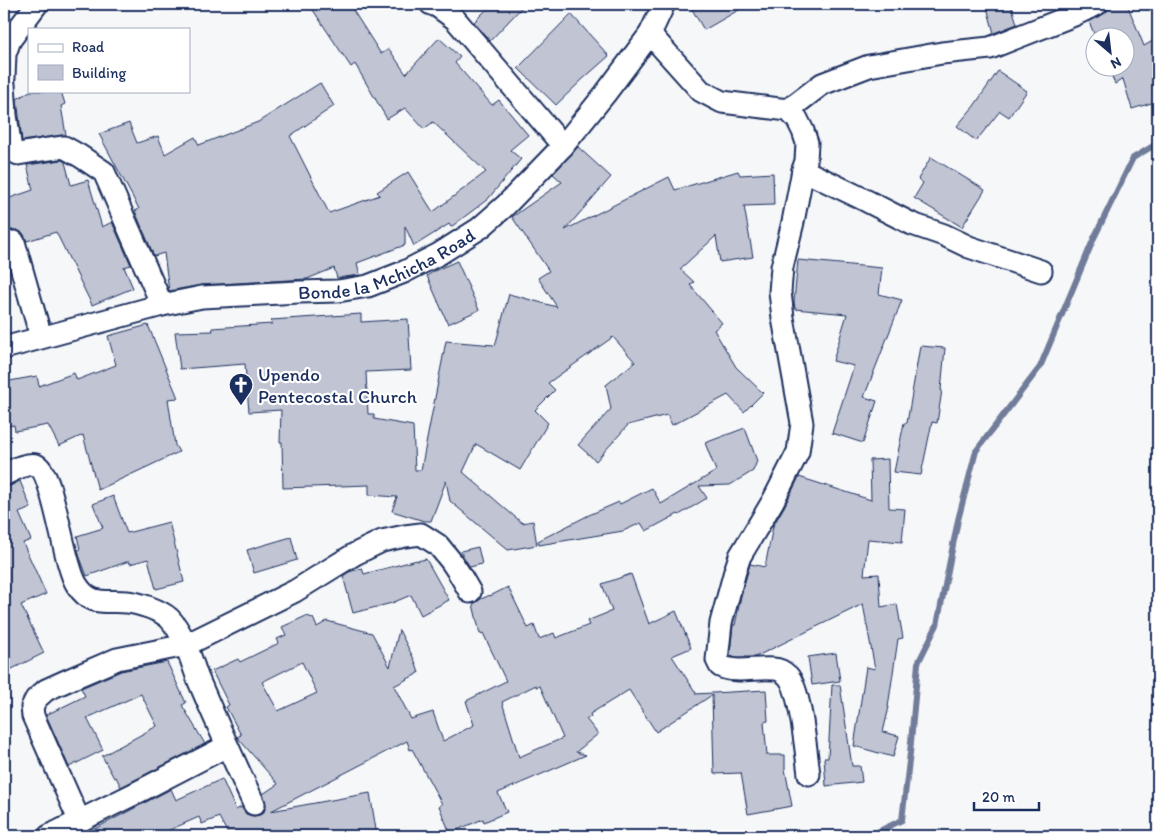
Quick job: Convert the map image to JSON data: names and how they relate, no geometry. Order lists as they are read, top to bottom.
{
  "streets": {
    "street": ["Bonde la Mchicha Road"]
  },
  "places": {
    "church": ["Upendo Pentecostal Church"]
  },
  "legend": ["Road", "Building"],
  "scale_bar": "20 m",
  "north": "bottom right"
}
